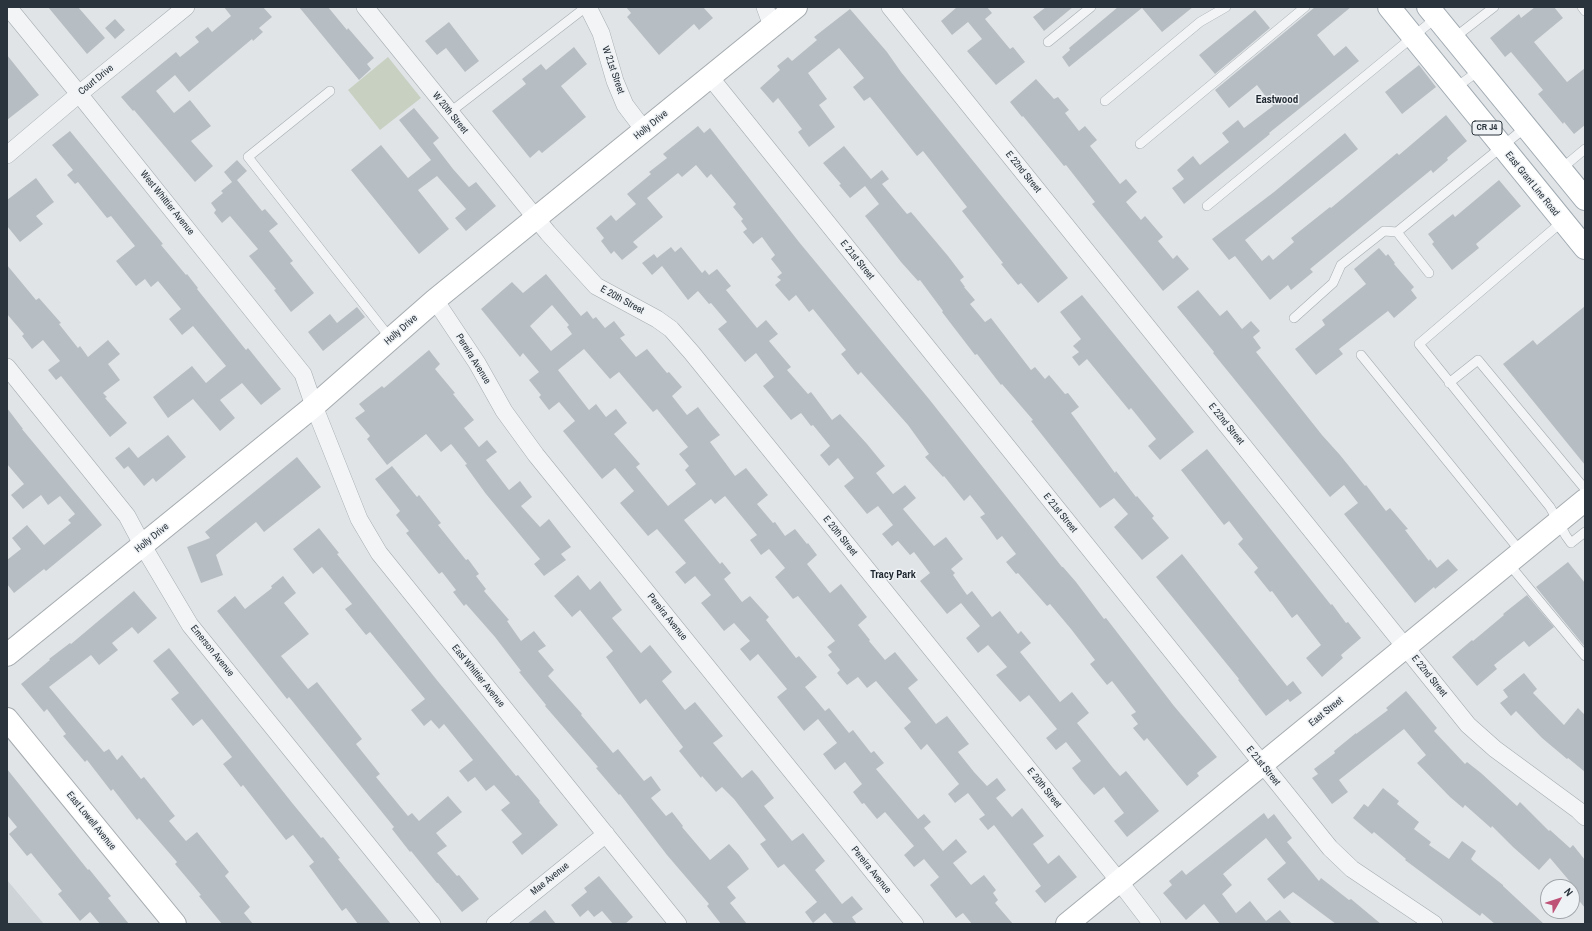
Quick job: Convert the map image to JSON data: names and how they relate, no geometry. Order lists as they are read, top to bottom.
{
  "streets": {
    "street": [
      "W 21st Street",
      "Court Drive",
      "W 20th Street",
      "Holly Drive",
      "CR J4",
      "E 22nd Street",
      "East Grant Line Road",
      "West Whittier Avenue",
      "E 21st Street",
      "E 20th Street",
      "Pereira Avenue",
      "Emerson Avenue",
      "East Whittier Avenue",
      "East Street",
      "East Lowell Avenue",
      "Mae Avenue"
    ]
  },
  "crossings": [
    ["W 21st Street", "Holly Drive"],
    ["Court Drive", "West Whittier Avenue"],
    ["W 20th Street", "Holly Drive"],
    ["W 20th Street", "E 20th Street"],
    ["Holly Drive", "West Whittier Avenue"],
    ["Holly Drive", "E 21st Street"],
    ["Holly Drive", "E 20th Street"],
    ["Holly Drive", "Pereira Avenue"],
    ["Holly Drive", "Emerson Avenue"],
    ["Holly Drive", "East Whittier Avenue"],
    ["E 22nd Street", "East Street"],
    ["West Whittier Avenue", "East Whittier Avenue"],
    ["E 21st Street", "East Street"],
    ["E 20th Street", "East Street"],
    ["East Whittier Avenue", "Mae Avenue"]
  ],
  "districts": ["Eastwood", "Tracy Park"],
  "north": "top right"
}
